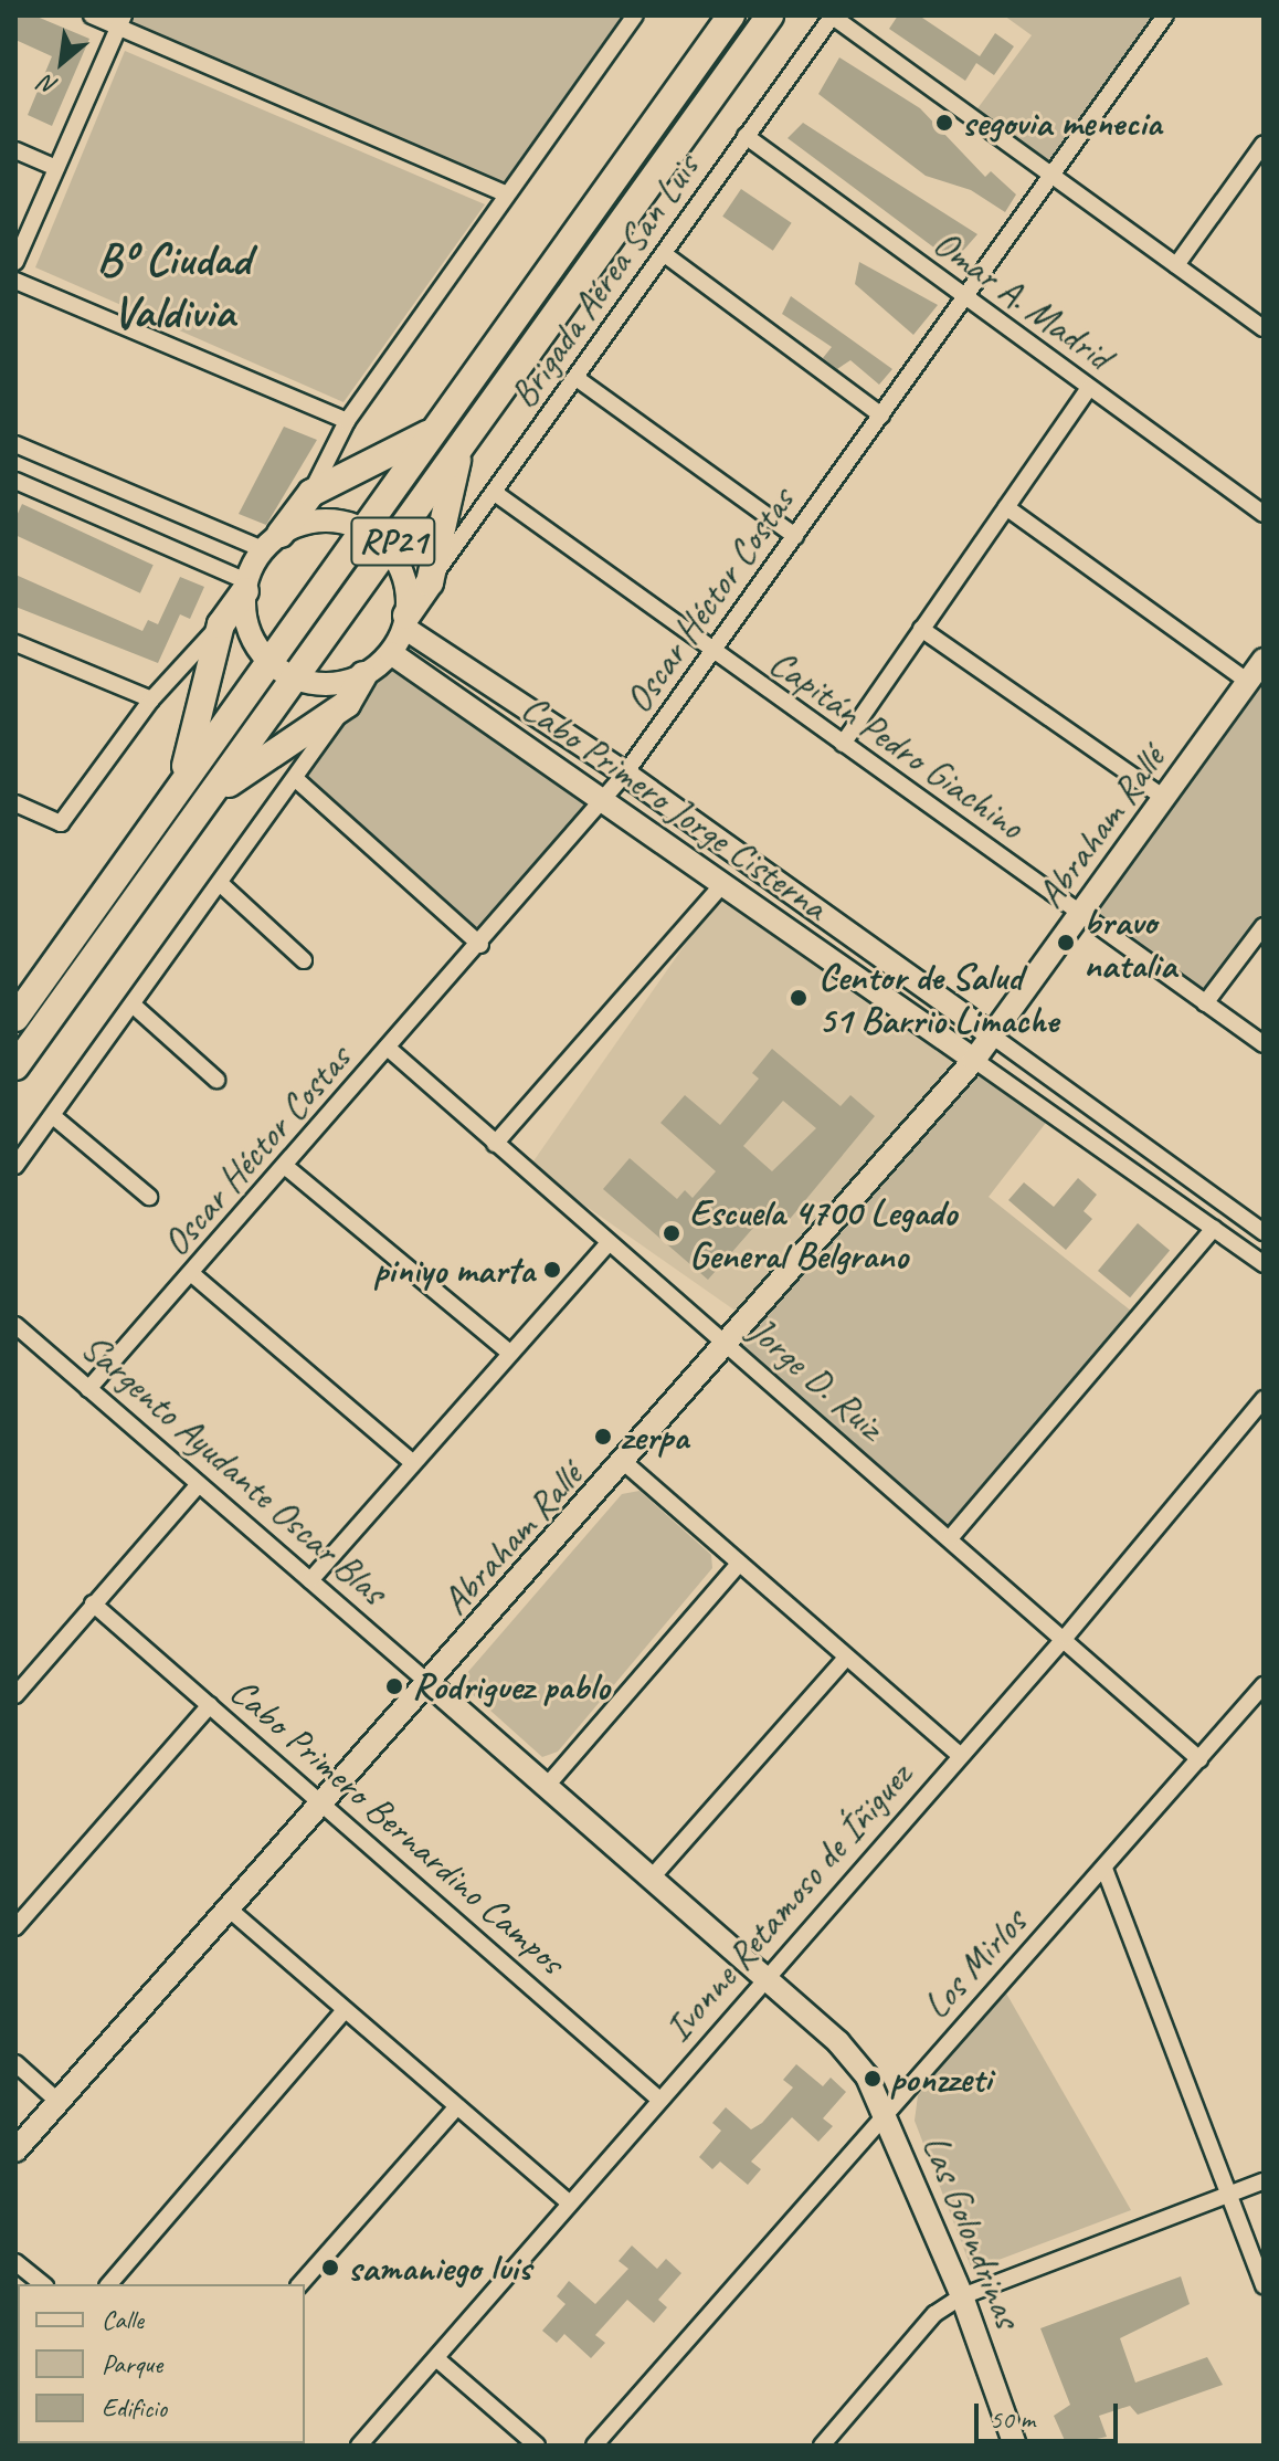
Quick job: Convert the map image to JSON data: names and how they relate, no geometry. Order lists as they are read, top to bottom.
{
  "streets": {
    "main road": ["RP21"],
    "street": [
      "Brigada Aérea San Luis",
      "Omar A. Madrid",
      "Oscar Héctor Costas",
      "Capitán Pedro Giachino",
      "Cabo Primero Jorge Cisterna",
      "Abraham Rallé",
      "Jorge D. Ruiz",
      "Sargento Ayudante Oscar Blas",
      "Cabo Primero Bernardino Campos",
      "Ivonne Retamoso de Íñiguez",
      "Los Mirlos",
      "Las Golondrinas"
    ]
  },
  "crossings": [
    ["Brigada Aérea San Luis", "Omar A. Madrid"],
    ["Brigada Aérea San Luis", "Capitán Pedro Giachino"],
    ["Omar A. Madrid", "Oscar Héctor Costas"],
    ["Oscar Héctor Costas", "Capitán Pedro Giachino"],
    ["Oscar Héctor Costas", "Cabo Primero Jorge Cisterna"],
    ["Oscar Héctor Costas", "Jorge D. Ruiz"],
    ["Oscar Héctor Costas", "Sargento Ayudante Oscar Blas"],
    ["Capitán Pedro Giachino", "Abraham Rallé"],
    ["Cabo Primero Jorge Cisterna", "Abraham Rallé"],
    ["Abraham Rallé", "Jorge D. Ruiz"],
    ["Abraham Rallé", "Sargento Ayudante Oscar Blas"],
    ["Abraham Rallé", "Cabo Primero Bernardino Campos"],
    ["Jorge D. Ruiz", "Ivonne Retamoso de Íñiguez"],
    ["Jorge D. Ruiz", "Los Mirlos"],
    ["Sargento Ayudante Oscar Blas", "Ivonne Retamoso de Íñiguez"],
    ["Sargento Ayudante Oscar Blas", "Las Golondrinas"],
    ["Cabo Primero Bernardino Campos", "Ivonne Retamoso de Íñiguez"],
    ["Ivonne Retamoso de Íñiguez", "Las Golondrinas"],
    ["Los Mirlos", "Las Golondrinas"]
  ],
  "districts": ["Bº Ciudad Valdivia"],
  "places": [
    "segovia menecia",
    "bravo natalia",
    "Centor de Salud 51 Barrio Limache",
    "Escuela 4700 Legado General Belgrano",
    "piniyo marta",
    "zerpa",
    "Rodriguez pablo",
    "ponzzeti",
    "samaniego luis"
  ],
  "legend": ["Calle", "Parque", "Edificio"],
  "scale_bar": "50 m",
  "north": "bottom left"
}
